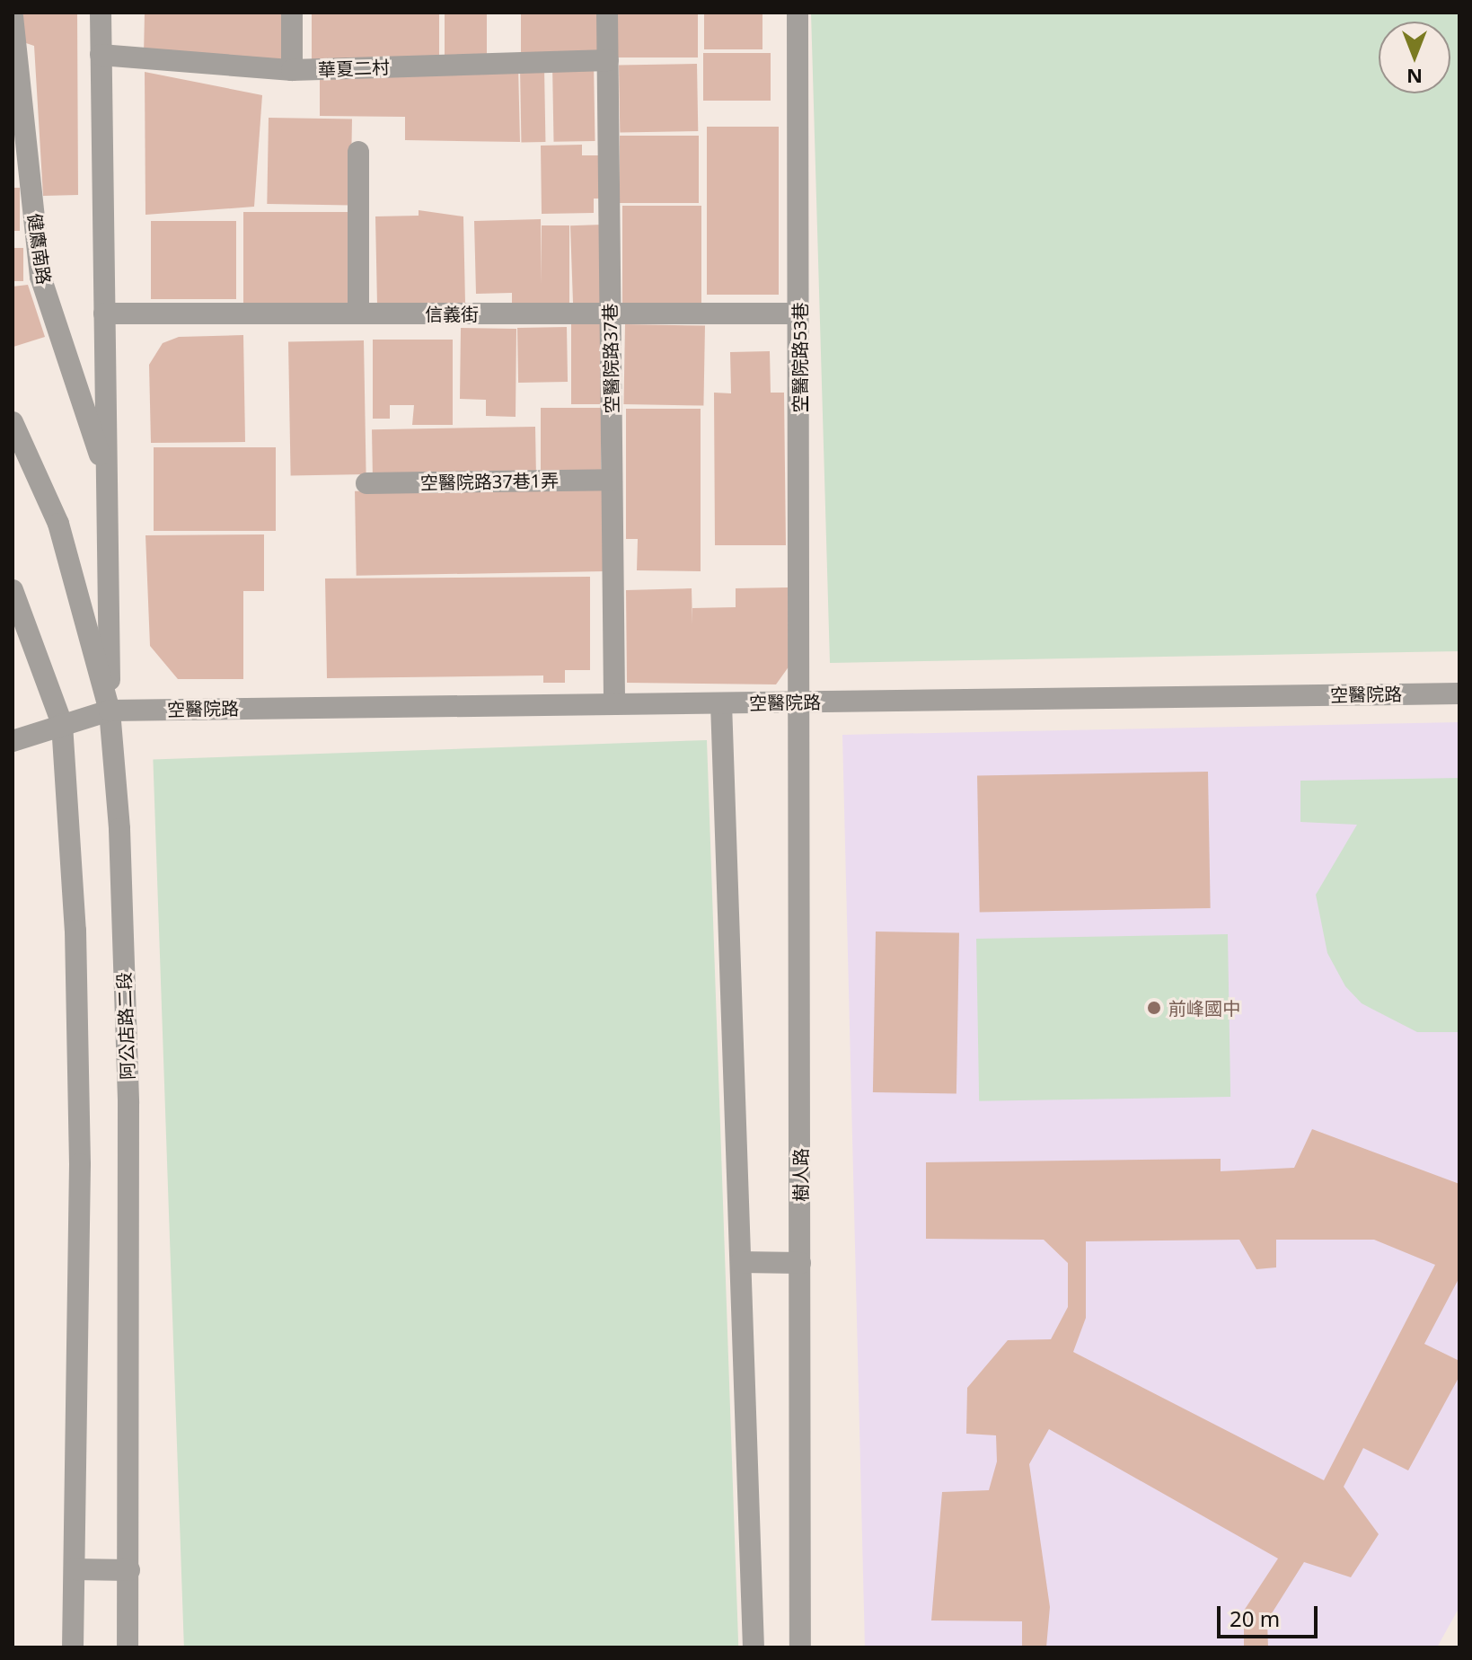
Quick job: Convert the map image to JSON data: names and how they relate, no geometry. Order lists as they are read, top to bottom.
{
  "streets": {
    "street": [
      "華夏二村",
      "健鷹南路",
      "信義街",
      "空醫院路53巷",
      "空醫院路37巷",
      "空醫院路37巷1弄",
      "空醫院路",
      "阿公店路二段",
      "樹人路"
    ]
  },
  "crossings": [
    ["華夏二村", "健鷹南路"],
    ["華夏二村", "空醫院路37巷"],
    ["健鷹南路", "信義街"],
    ["健鷹南路", "空醫院路"],
    ["健鷹南路", "阿公店路二段"],
    ["信義街", "空醫院路53巷"],
    ["信義街", "空醫院路37巷"],
    ["空醫院路53巷", "空醫院路"],
    ["空醫院路53巷", "樹人路"],
    ["空醫院路37巷", "空醫院路37巷1弄"],
    ["空醫院路37巷", "空醫院路"],
    ["空醫院路", "阿公店路二段"],
    ["空醫院路", "樹人路"]
  ],
  "places": ["前峰國中"],
  "scale_bar": "20 m",
  "north": "bottom"
}
